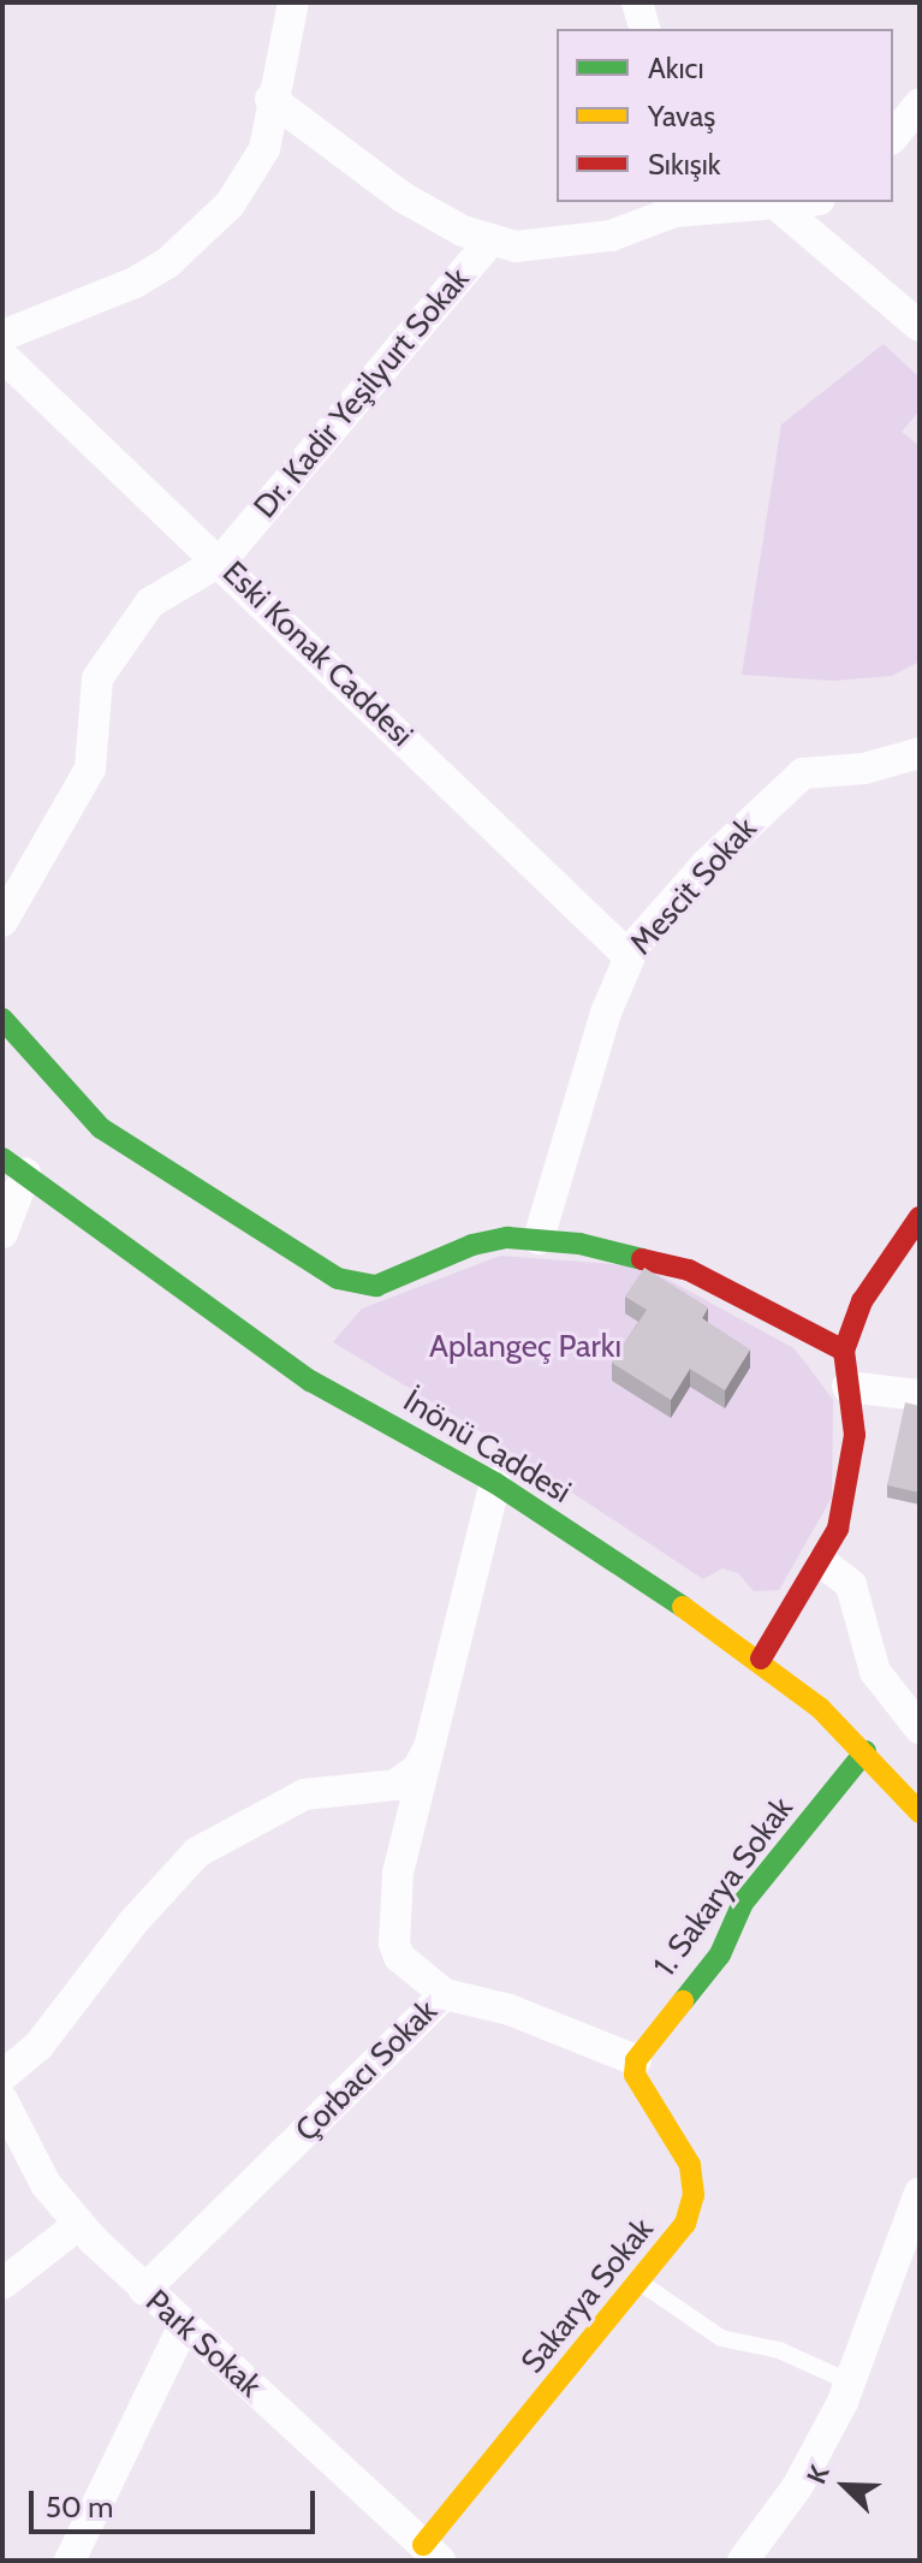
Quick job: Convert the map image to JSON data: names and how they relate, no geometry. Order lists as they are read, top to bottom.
{
  "streets": {
    "street": [
      "Dr. Kadir Yeşilyurt Sokak",
      "Eski Konak Caddesi",
      "Mescit Sokak",
      "İnönü Caddesi",
      "1. Sakarya Sokak",
      "Çorbacı Sokak",
      "Sakarya Sokak",
      "Park Sokak"
    ]
  },
  "crossings": [
    ["Dr. Kadir Yeşilyurt Sokak", "Eski Konak Caddesi"],
    ["Eski Konak Caddesi", "Mescit Sokak"],
    ["İnönü Caddesi", "1. Sakarya Sokak"],
    ["1. Sakarya Sokak", "Çorbacı Sokak"],
    ["1. Sakarya Sokak", "Sakarya Sokak"],
    ["Çorbacı Sokak", "Sakarya Sokak"],
    ["Çorbacı Sokak", "Park Sokak"],
    ["Sakarya Sokak", "Park Sokak"]
  ],
  "parks": ["Aplangeç Parkı"],
  "legend": ["Akıcı", "Yavaş", "Sıkışık"],
  "scale_bar": "50 m",
  "north": "top left"
}
